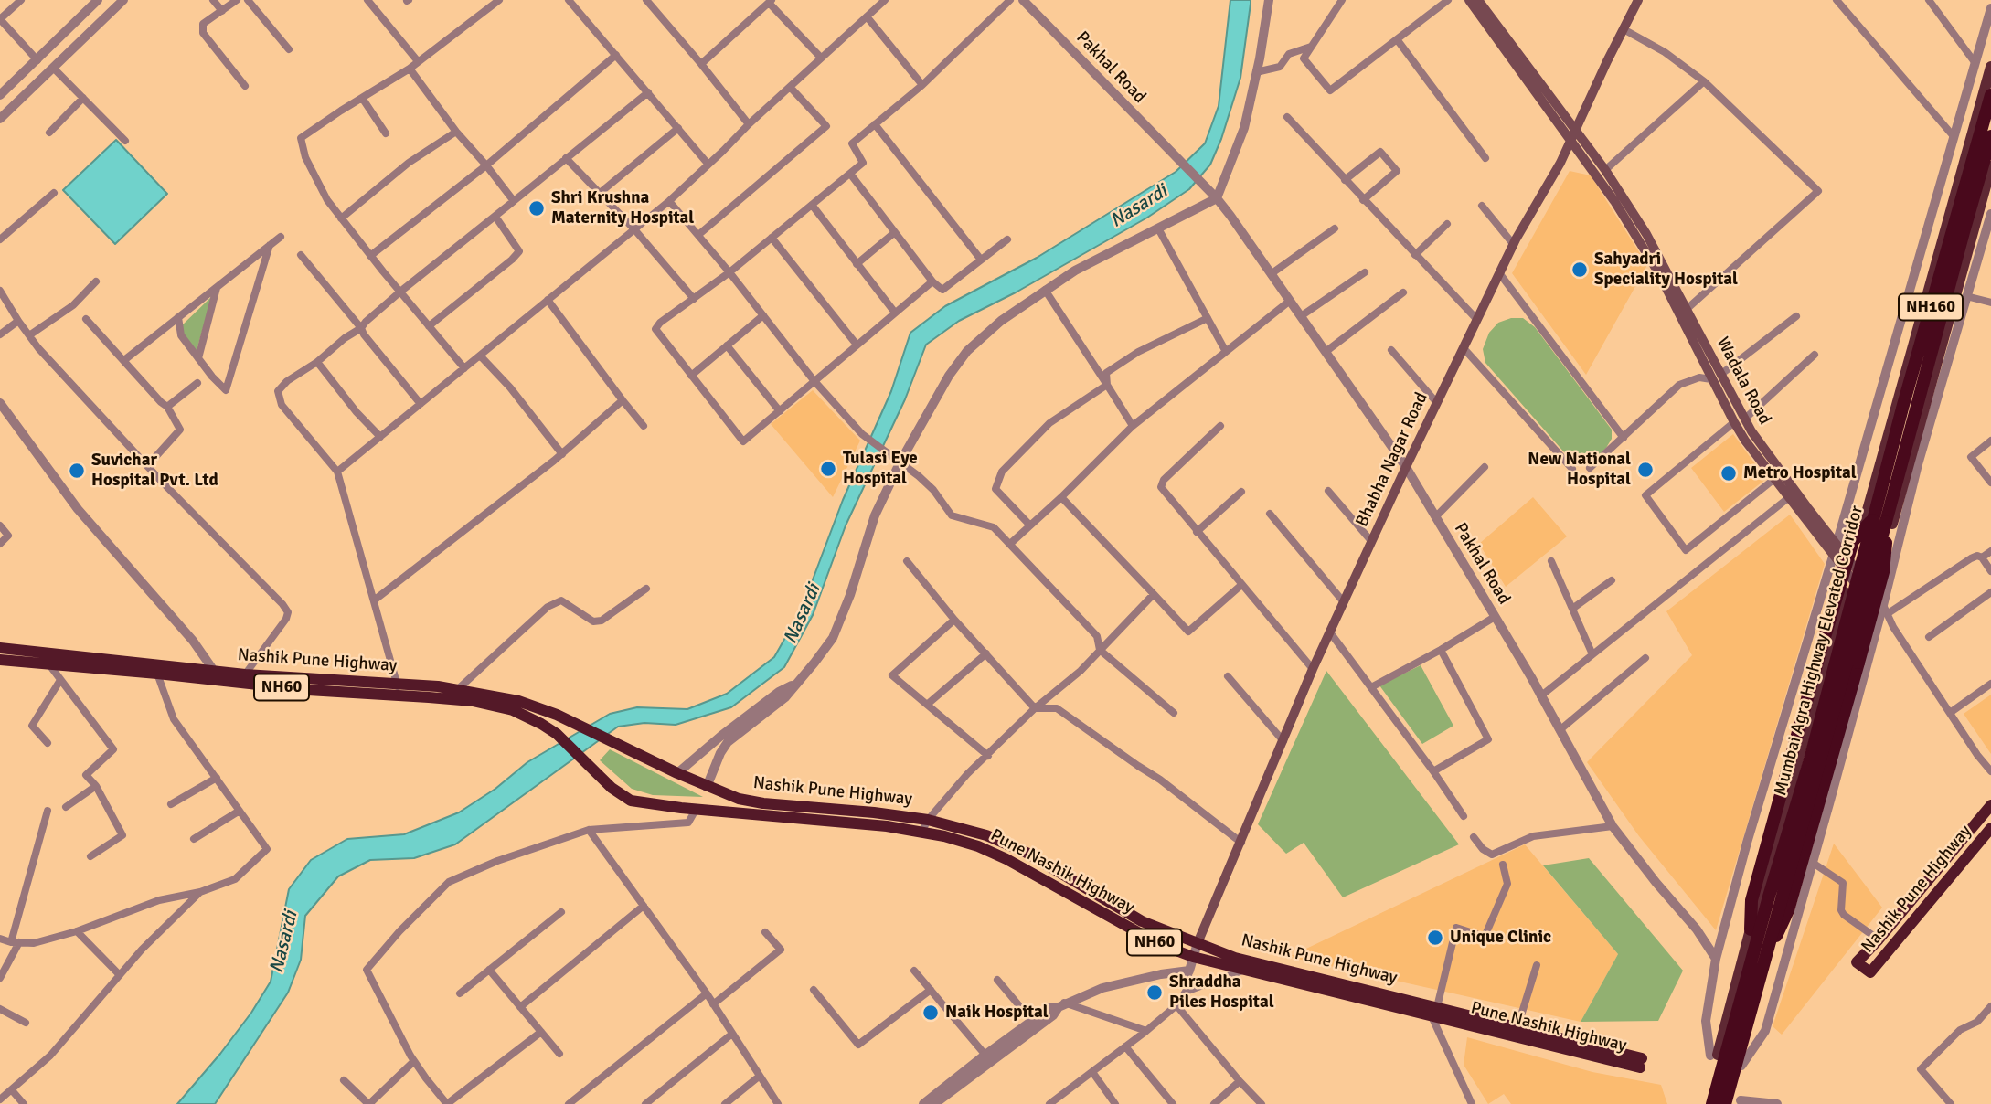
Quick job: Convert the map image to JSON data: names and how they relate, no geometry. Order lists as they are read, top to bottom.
{
  "streets": {
    "highway": [
      "NH160",
      "Mumbai Agra Highway Elevated Corridor",
      "Nashik Pune Highway",
      "NH60",
      "Pune Nashik Highway"
    ],
    "main road": ["Wadala Road", "Bhabha Nagar Road"],
    "street": ["Pakhal Road"]
  },
  "crossings": [
    ["Pakhal Road", "Bhabha Nagar Road"],
    ["Wadala Road", "Bhabha Nagar Road"],
    ["Bhabha Nagar Road", "Nashik Pune Highway"],
    ["Nashik Pune Highway", "Pune Nashik Highway"]
  ],
  "water": ["Nasardi"],
  "places": [
    "Shri Krushna Maternity Hospital",
    "Sahyadri Speciality Hospital",
    "Tulasi Eye Hospital",
    "New National Hospital",
    "Suvichar Hospital Pvt. Ltd",
    "Metro Hospital",
    "Unique Clinic",
    "Shraddha Piles Hospital",
    "Naik Hospital"
  ]
}
